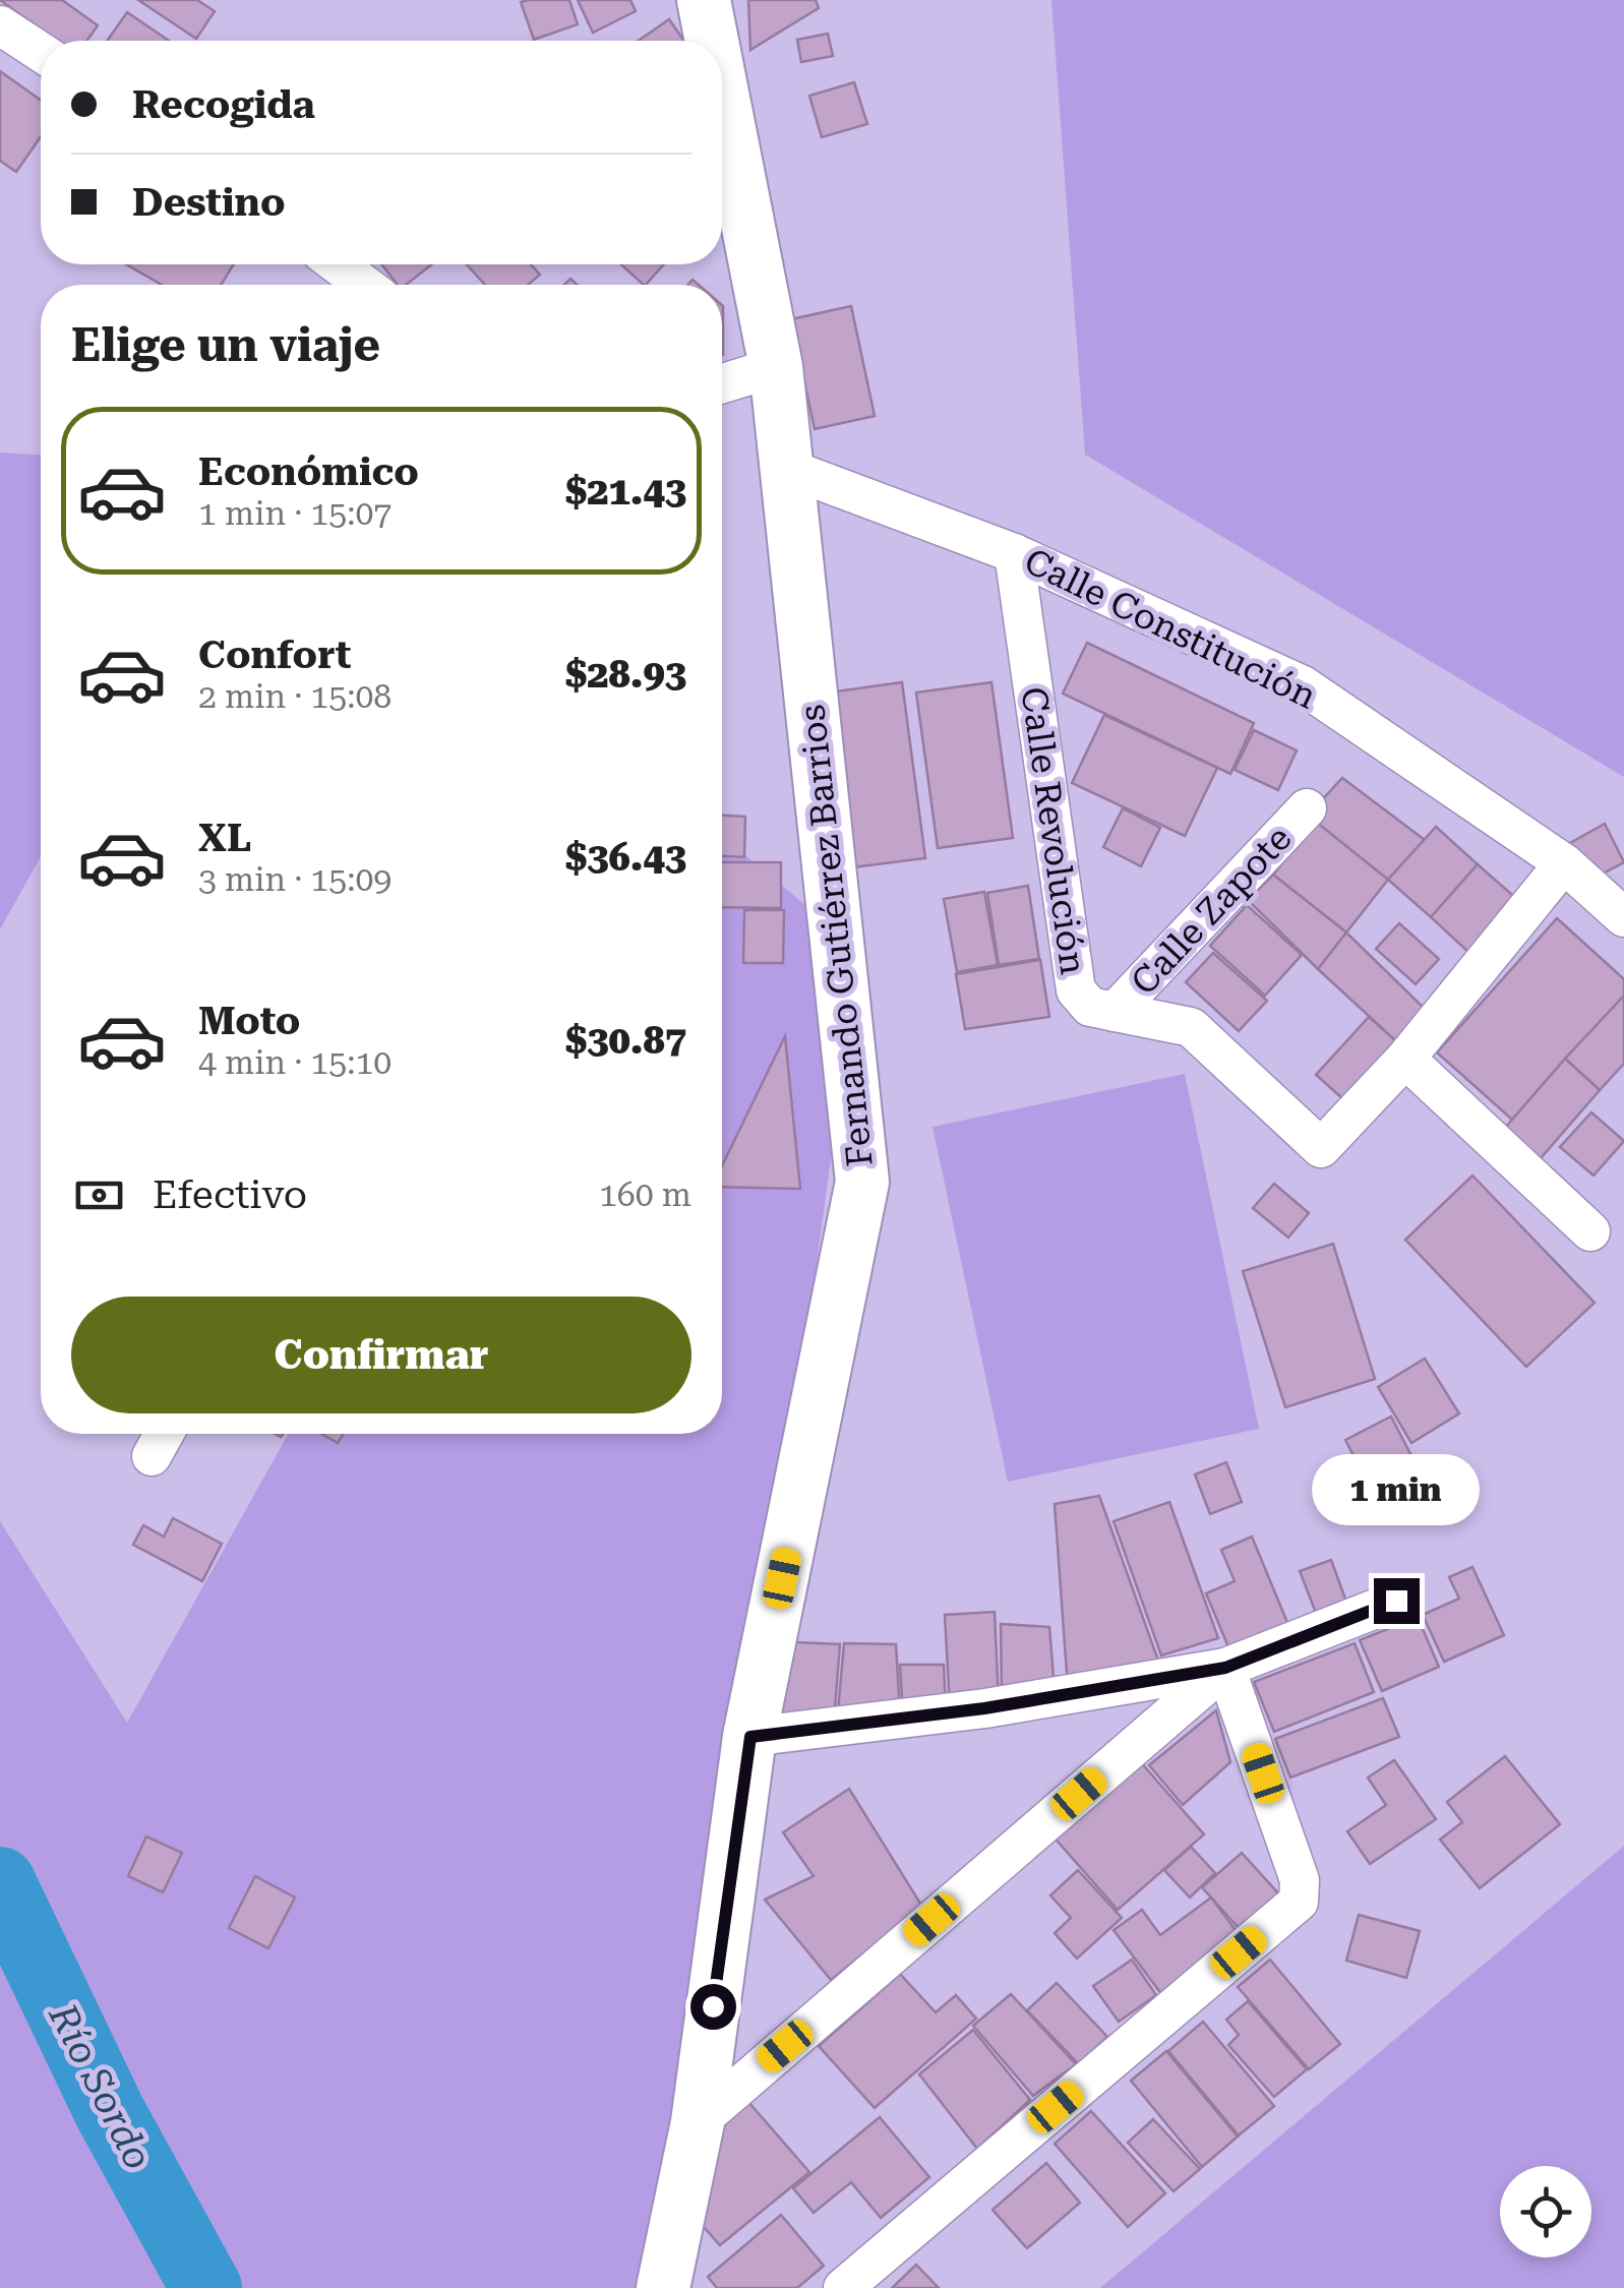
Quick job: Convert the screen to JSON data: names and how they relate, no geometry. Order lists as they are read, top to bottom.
{
  "streets": {
    "main road": ["Fernando Gutiérrez Barrios"],
    "street": ["Calle Constitución", "Calle Revolución", "Calle Zapote"]
  },
  "crossings": [
    ["Calle Constitución", "Calle Revolución"],
    ["Calle Constitución", "Fernando Gutiérrez Barrios"],
    ["Calle Revolución", "Calle Zapote"]
  ],
  "water": ["Río Sordo"],
  "page": {
    "banner": ["Recogida", "Destino"],
    "heading": "Elige un viaje",
    "list": [
      {
        "name": "Económico",
        "note": "1 min · 15:07",
        "value": "$21.43"
      },
      {
        "name": "Confort",
        "note": "2 min · 15:08",
        "value": "$28.93"
      },
      {
        "name": "XL",
        "note": "3 min · 15:09",
        "value": "$36.43"
      },
      {
        "name": "Moto",
        "note": "4 min · 15:10",
        "value": "$30.87"
      }
    ],
    "pay": ["Efectivo", "160 m"],
    "buttons": "Confirmar",
    "bubble": "1 min"
  }
}
